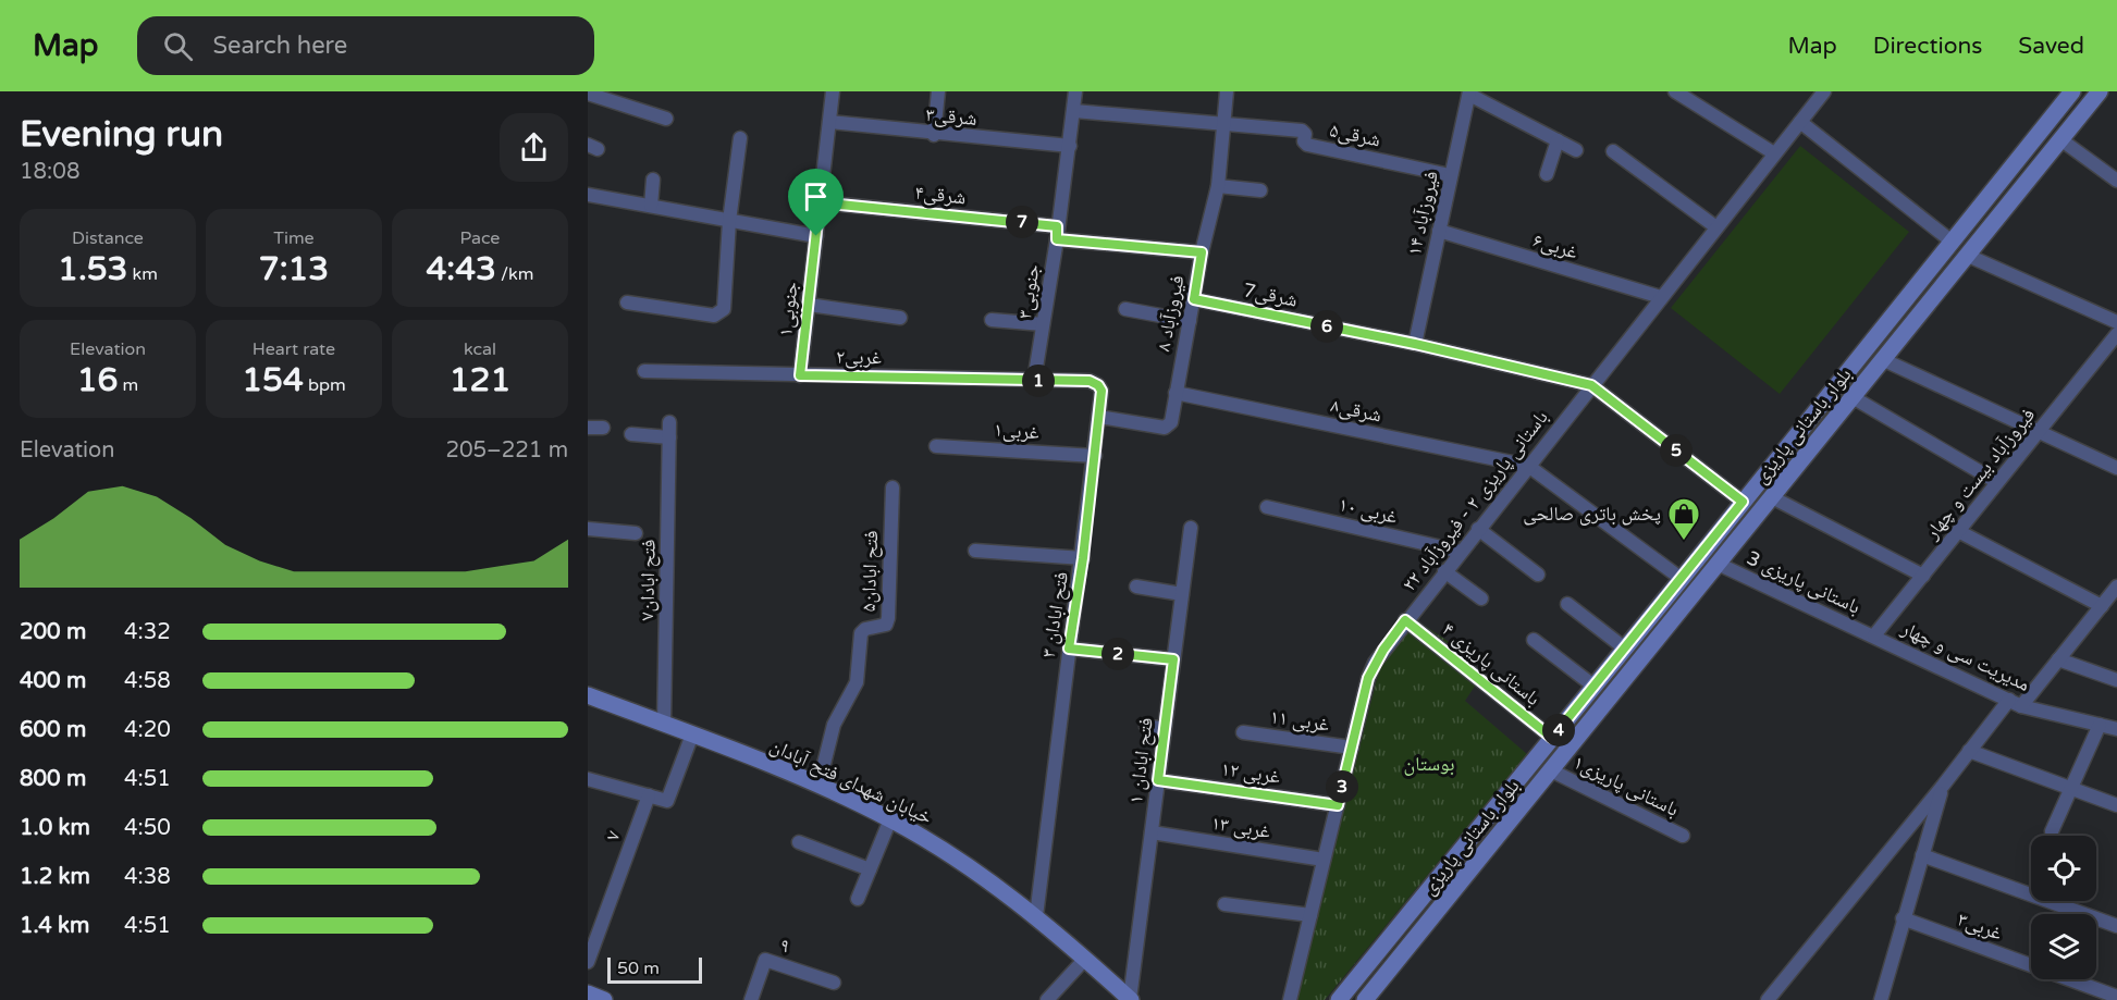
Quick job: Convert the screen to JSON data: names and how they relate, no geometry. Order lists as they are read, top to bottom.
{
  "streets": {
    "main road": ["بلوار باستانی پاریزی", "خیابان شهدای فتح آبادان"],
    "street": [
      "شرقی۳",
      "شرقی۵",
      "شرقی۴",
      "فیروزآباد ۱۴",
      "غربی۶",
      "جنوبی۳",
      "شرقی7",
      "جنوبی۱",
      "فیروزآباد ۸",
      "غربی۲",
      "شرقی۸",
      "غربی۱",
      "فیروزآباد بیست و چهار",
      "باستانی پاریزی ۲ - فیروزآباد ۲۲",
      "غربی ۱۰",
      "فتح ابادان۵",
      "فتح ابادان۷",
      "باستانی پاریزی 3",
      "فتح ابادان ۳",
      "مدیریت سی و چهار",
      "باستانی پاریزی ۴",
      "غربی ۱۱",
      "فتح ابادان ۱",
      "غربی ۱۲",
      "باستانی پاریزی۱",
      "غربی ۱۳",
      "۷",
      "غربی۳",
      "۹"
    ]
  },
  "crossings": [
    ["شرقی۳", "جنوبی۳"],
    ["شرقی۳", "جنوبی۱"],
    ["شرقی۵", "فیروزآباد ۱۴"],
    ["شرقی۵", "فیروزآباد ۸"],
    ["شرقی۴", "جنوبی۳"],
    ["شرقی۴", "جنوبی۱"],
    ["فیروزآباد ۱۴", "غربی۶"],
    ["فیروزآباد ۱۴", "شرقی7"],
    ["غربی۶", "باستانی پاریزی ۲ - فیروزآباد ۲۲"],
    ["جنوبی۳", "غربی۲"],
    ["جنوبی۳", "فتح ابادان ۳"],
    ["شرقی7", "فیروزآباد ۸"],
    ["شرقی7", "باستانی پاریزی ۲ - فیروزآباد ۲۲"],
    ["جنوبی۱", "غربی۲"],
    ["فیروزآباد ۸", "شرقی۸"],
    ["فیروزآباد ۸", "فتح ابادان ۳"],
    ["غربی۲", "فتح ابادان ۳"],
    ["شرقی۸", "باستانی پاریزی ۲ - فیروزآباد ۲۲"],
    ["بلوار باستانی پاریزی", "باستانی پاریزی 3"],
    ["بلوار باستانی پاریزی", "باستانی پاریزی ۴"],
    ["بلوار باستانی پاریزی", "باستانی پاریزی۱"],
    ["غربی۱", "فتح ابادان ۳"],
    ["فیروزآباد بیست و چهار", "باستانی پاریزی 3"],
    ["فیروزآباد بیست و چهار", "مدیریت سی و چهار"],
    ["باستانی پاریزی ۲ - فیروزآباد ۲۲", "غربی ۱۰"],
    ["باستانی پاریزی ۲ - فیروزآباد ۲۲", "باستانی پاریزی ۴"],
    ["باستانی پاریزی ۲ - فیروزآباد ۲۲", "غربی ۱۱"],
    ["باستانی پاریزی ۲ - فیروزآباد ۲۲", "غربی ۱۲"],
    ["باستانی پاریزی ۲ - فیروزآباد ۲۲", "غربی ۱۳"],
    ["فتح ابادان۵", "خیابان شهدای فتح آبادان"],
    ["فتح ابادان۷", "خیابان شهدای فتح آبادان"],
    ["باستانی پاریزی 3", "مدیریت سی و چهار"],
    ["فتح ابادان ۳", "خیابان شهدای فتح آبادان"],
    ["فتح ابادان ۱", "غربی ۱۲"],
    ["فتح ابادان ۱", "خیابان شهدای فتح آبادان"],
    ["فتح ابادان ۱", "غربی ۱۳"]
  ],
  "parks": ["بوستان"],
  "places": {
    "shop": ["پخش باتری صالحی"]
  },
  "scale_bar": "50 m",
  "page": {
    "header": "Map",
    "search": "Search here",
    "nav": ["Map", "Directions", "Saved"],
    "heading": ["Evening run", "18:08"],
    "stats": [
      ["Distance", "1.53 km"],
      ["Time", "7:13"],
      ["Pace", "4:43 /km"],
      ["Elevation", "16 m"],
      ["Heart rate", "154 bpm"],
      ["kcal", "121"]
    ],
    "pins": [
      "7",
      "6",
      "1",
      "5",
      "2",
      "4",
      "3"
    ],
    "chart": ["Elevation", "205–221 m"],
    "list": [
      {
        "name": "200 m",
        "note": "4:32"
      },
      {
        "name": "400 m",
        "note": "4:58"
      },
      {
        "name": "600 m",
        "note": "4:20"
      },
      {
        "name": "800 m",
        "note": "4:51"
      },
      {
        "name": "1.0 km",
        "note": "4:50"
      },
      {
        "name": "1.2 km",
        "note": "4:38"
      },
      {
        "name": "1.4 km",
        "note": "4:51"
      }
    ],
    "scale": "50 m"
  }
}
